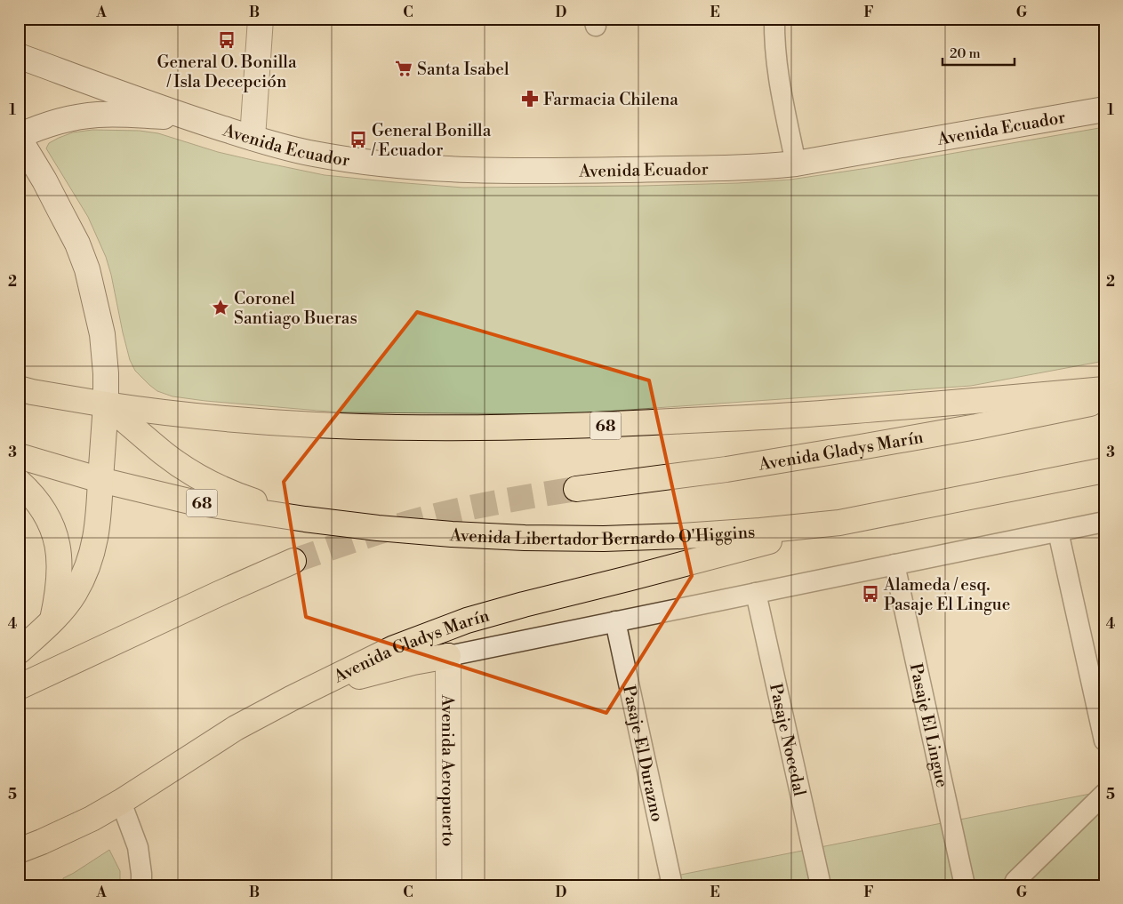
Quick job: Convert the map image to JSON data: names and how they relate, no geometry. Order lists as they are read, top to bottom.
{
  "streets": {
    "main road": [
      "Avenida Ecuador",
      "68",
      "Avenida Gladys Marín",
      "Avenida Libertador Bernardo O'Higgins",
      "Avenida Aeropuerto"
    ],
    "street": ["Pasaje El Lingue", "Pasaje Nocedal", "Pasaje El Durazno"]
  },
  "crossings": [
    ["68", "Avenida Libertador Bernardo O'Higgins"],
    ["Avenida Gladys Marín", "Avenida Libertador Bernardo O'Higgins"]
  ],
  "places": {
    "bus stop": ["General O. Bonilla / Isla Decepción", "General Bonilla / Ecuador", "Alameda / esq. Pasaje El Lingue"],
    "supermarket": ["Santa Isabel"],
    "pharmacy": ["Farmacia Chilena"],
    "place": ["Coronel Santiago Bueras"]
  },
  "scale_bar": "20 m",
  "grid": {
    "columns": [
      "A",
      "B",
      "C",
      "D",
      "E",
      "F",
      "G"
    ],
    "rows": [
      "1",
      "2",
      "3",
      "4",
      "5"
    ]
  }
}
